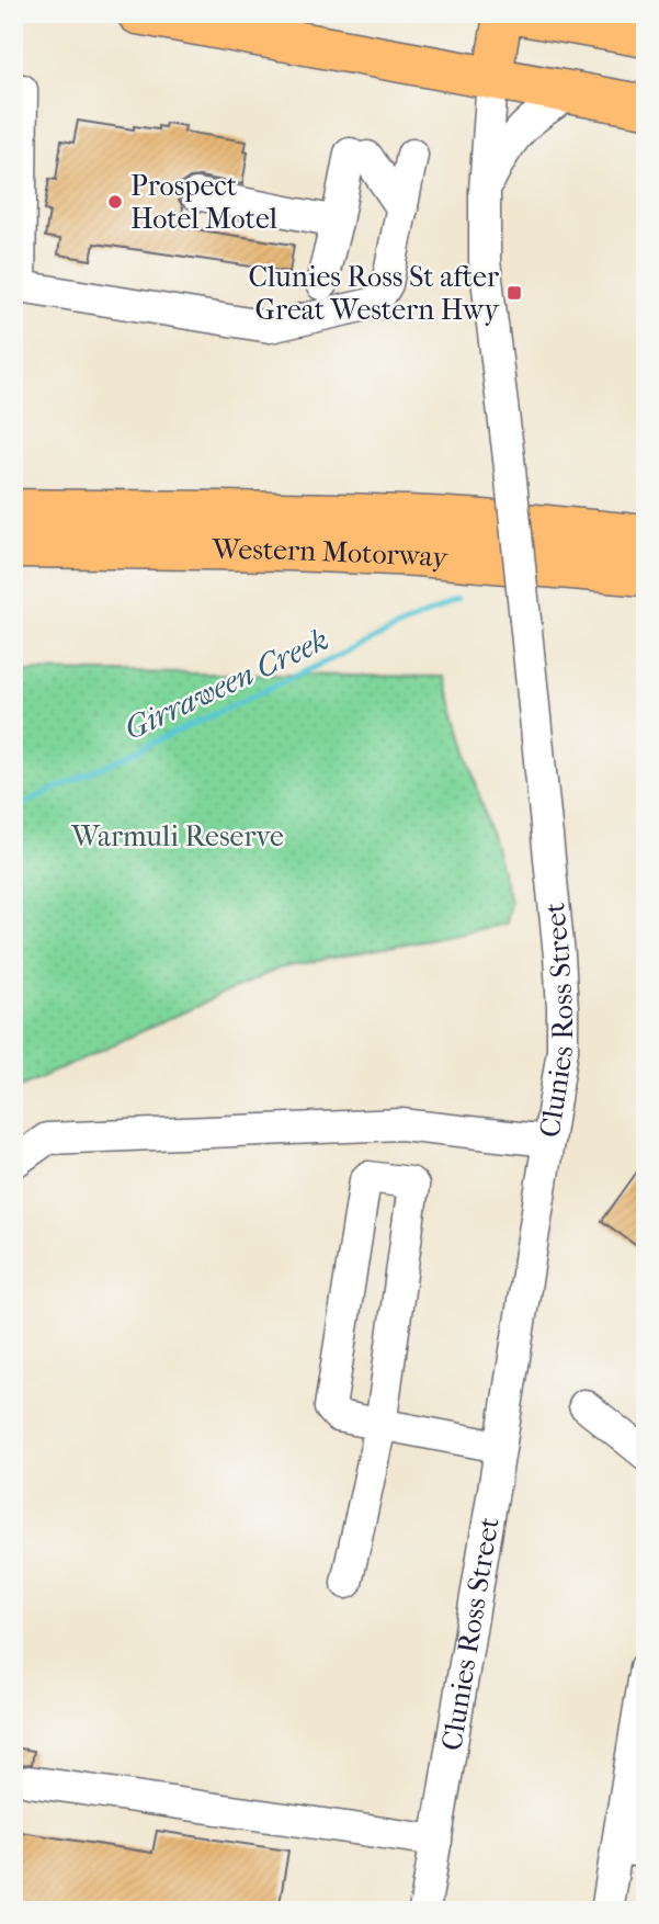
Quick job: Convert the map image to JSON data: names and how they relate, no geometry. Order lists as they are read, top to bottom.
{
  "streets": {
    "highway": ["Western Motorway"],
    "street": ["Clunies Ross Street"]
  },
  "water": ["Girraween Creek"],
  "parks": ["Warmuli Reserve"],
  "places": {
    "other": ["Prospect Hotel Motel"],
    "transit": ["Clunies Ross St after Great Western Hwy"]
  }
}
